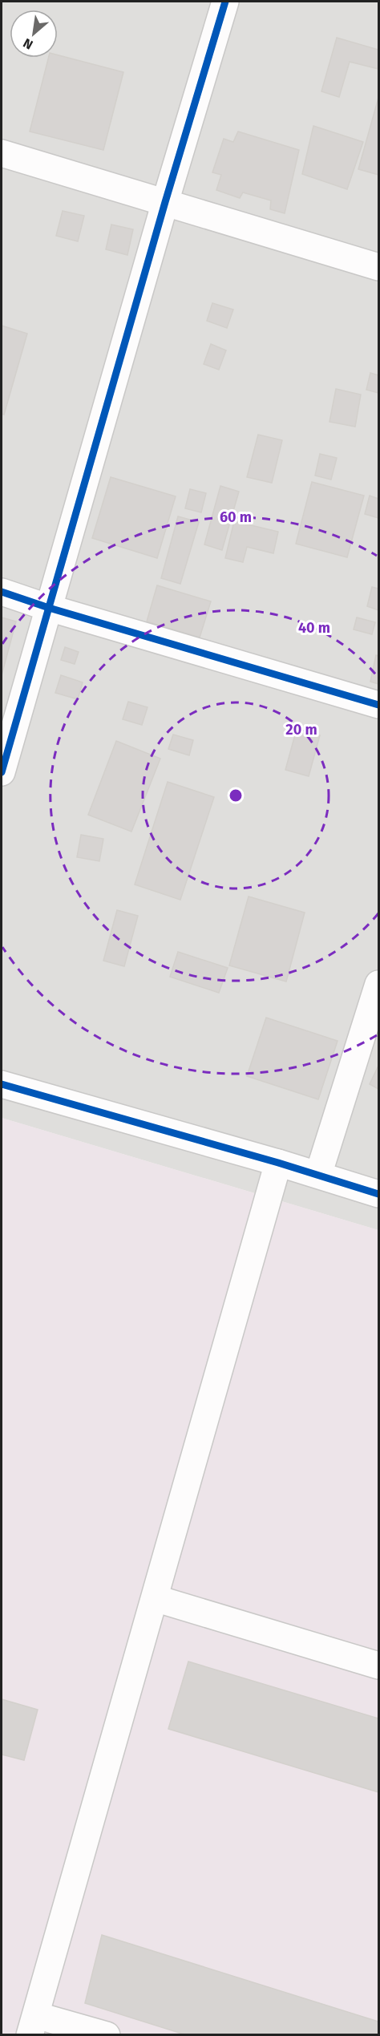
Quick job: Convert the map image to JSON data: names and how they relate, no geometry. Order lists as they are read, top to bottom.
{
  "north": "bottom left",
  "rings": ["60 m", "40 m", "20 m"]
}
